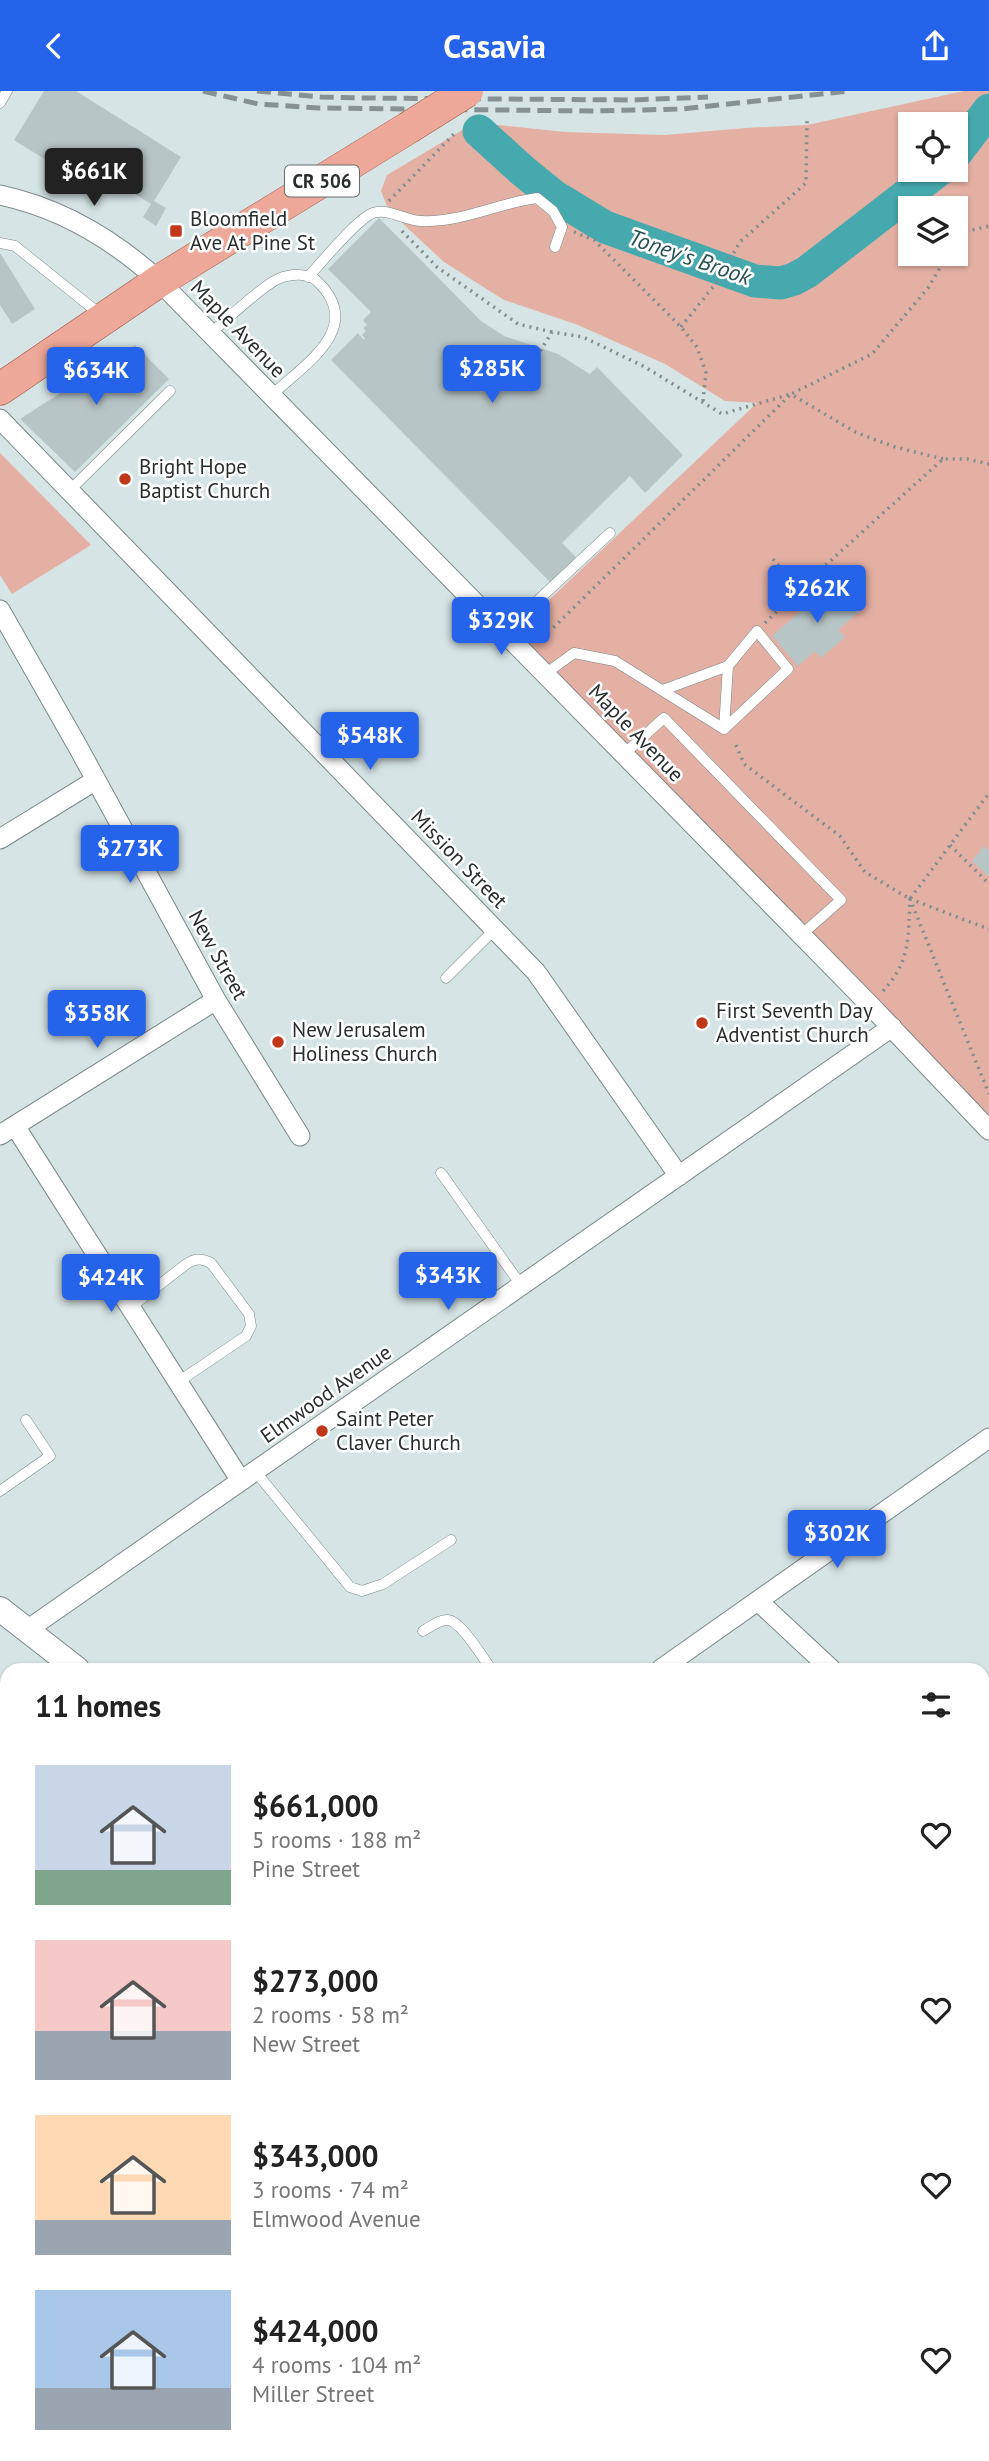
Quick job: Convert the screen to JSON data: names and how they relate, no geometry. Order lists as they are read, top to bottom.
{
  "streets": {
    "main road": ["CR 506"],
    "street": [
      "Maple Avenue",
      "Mission Street",
      "New Street",
      "Elmwood Avenue"
    ]
  },
  "crossings": [
    ["CR 506", "Maple Avenue"],
    ["Maple Avenue", "Elmwood Avenue"],
    ["Mission Street", "Elmwood Avenue"]
  ],
  "water": ["Toney's Brook"],
  "places": {
    "transit": ["Bloomfield Ave At Pine St"],
    "other": [
      "Bright Hope Baptist Church",
      "First Seventh Day Adventist Church",
      "New Jerusalem Holiness Church",
      "Saint Peter Claver Church"
    ]
  },
  "page": {
    "header": "Casavia",
    "price": [
      "$661K",
      "$285K",
      "$634K",
      "$262K",
      "$329K",
      "$548K",
      "$273K",
      "$358K",
      "$343K",
      "$424K",
      "$302K"
    ],
    "heading": "11 homes",
    "list": [
      {
        "name": "$661,000",
        "note": "5 rooms · 188 m² · Pine Street"
      },
      {
        "name": "$273,000",
        "note": "2 rooms · 58 m² · New Street"
      },
      {
        "name": "$343,000",
        "note": "3 rooms · 74 m² · Elmwood Avenue"
      },
      {
        "name": "$424,000",
        "note": "4 rooms · 104 m² · Miller Street"
      }
    ]
  }
}
